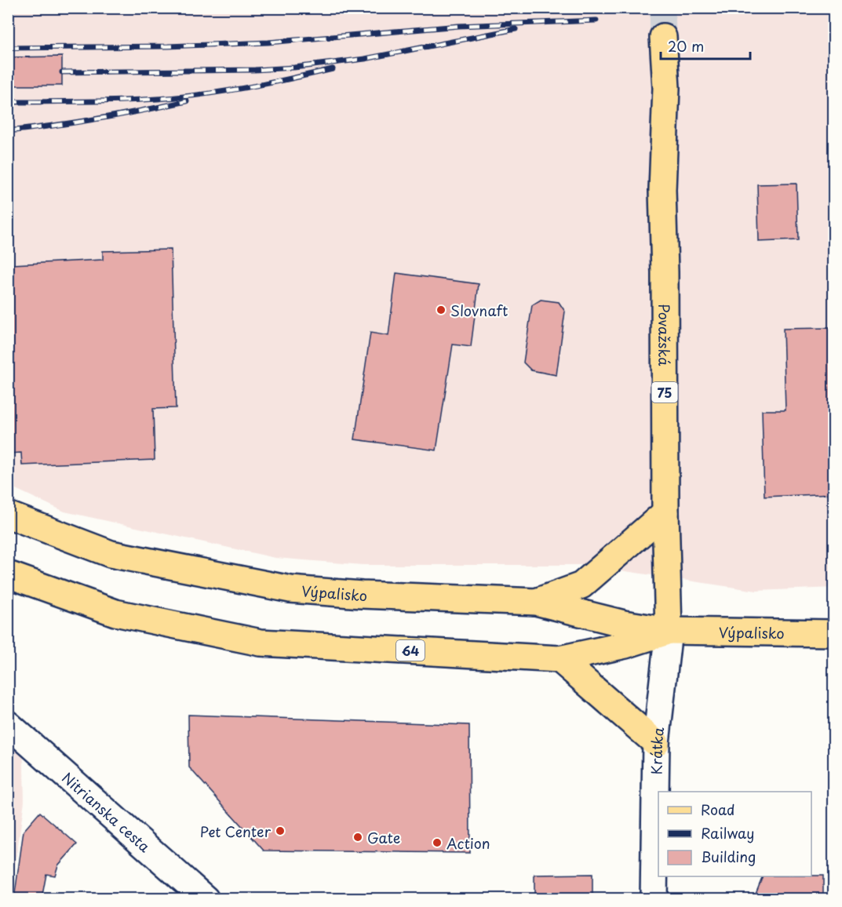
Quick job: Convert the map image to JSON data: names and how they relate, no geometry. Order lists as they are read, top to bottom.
{
  "streets": {
    "main road": [
      "Považská",
      "75",
      "Výpalisko",
      "64",
      "Krátka",
      "Nitrianska cesta"
    ]
  },
  "crossings": [
    ["Považská", "Výpalisko"],
    ["Považská", "64"],
    ["Považská", "Krátka"],
    ["Výpalisko", "64"],
    ["Výpalisko", "Krátka"]
  ],
  "places": [
    "Slovnaft",
    "Pet Center",
    "Gate",
    "Action"
  ],
  "legend": ["Road", "Railway", "Building"],
  "scale_bar": "20 m"
}
